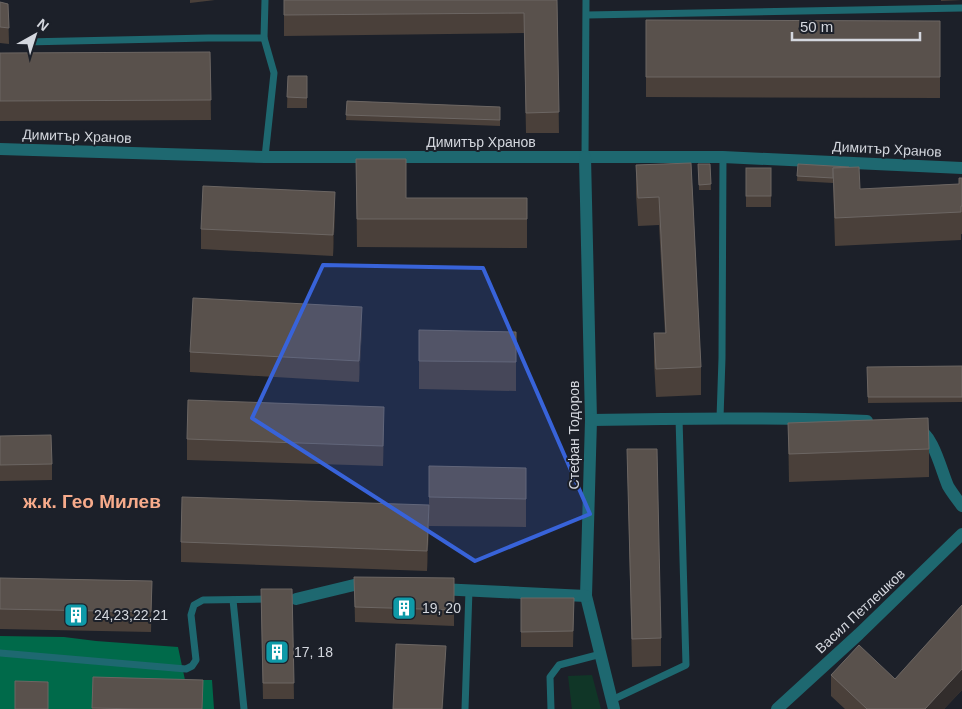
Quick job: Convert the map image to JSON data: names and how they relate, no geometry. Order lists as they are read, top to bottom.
{
  "streets": {
    "street": ["Димитър Хранов", "Стефан Тодоров", "Васил Петлешков"]
  },
  "crossings": [
    ["Димитър Хранов", "Стефан Тодоров"]
  ],
  "districts": ["ж.к. Гео Милев"],
  "places": {
    "building": ["19, 20", "24,23,22,21", "17, 18"]
  },
  "scale_bar": "50 m",
  "north": "top right"
}
